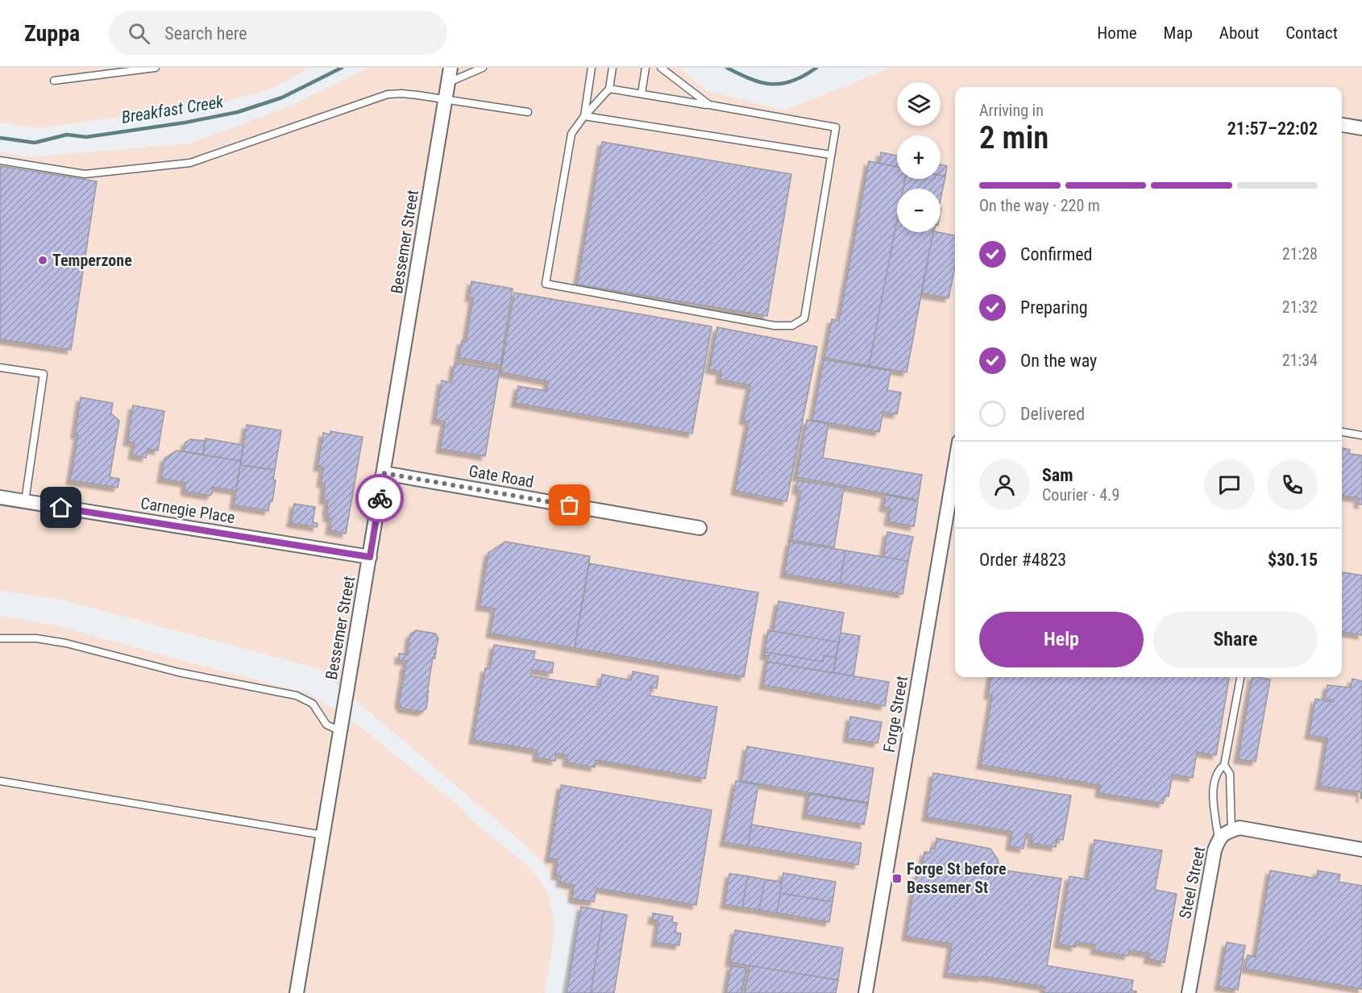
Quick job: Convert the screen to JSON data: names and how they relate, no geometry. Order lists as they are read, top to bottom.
{
  "streets": {
    "street": [
      "Bessemer Street",
      "Gate Road",
      "Carnegie Place",
      "Forge Street",
      "Steel Street"
    ]
  },
  "crossings": [
    ["Bessemer Street", "Gate Road"],
    ["Bessemer Street", "Carnegie Place"]
  ],
  "water": ["Breakfast Creek"],
  "places": {
    "other": ["Temperzone"],
    "transit": ["Forge St before Bessemer St"]
  },
  "page": {
    "header": "Zuppa",
    "search": "Search here",
    "nav": [
      "Home",
      "Map",
      "About",
      "Contact"
    ],
    "map_buttons": ["+", "−"],
    "heading": ["2 min", "Arriving in", "21:57–22:02"],
    "panel": [
      "Sam",
      "Courier · 4.9",
      "Order #4823",
      "$30.15"
    ],
    "bar": "On the way · 220 m",
    "list": [
      ["Confirmed", "21:28"],
      ["Preparing", "21:32"],
      ["On the way", "21:34"],
      "Delivered"
    ],
    "buttons": ["Help", "Share"]
  }
}
